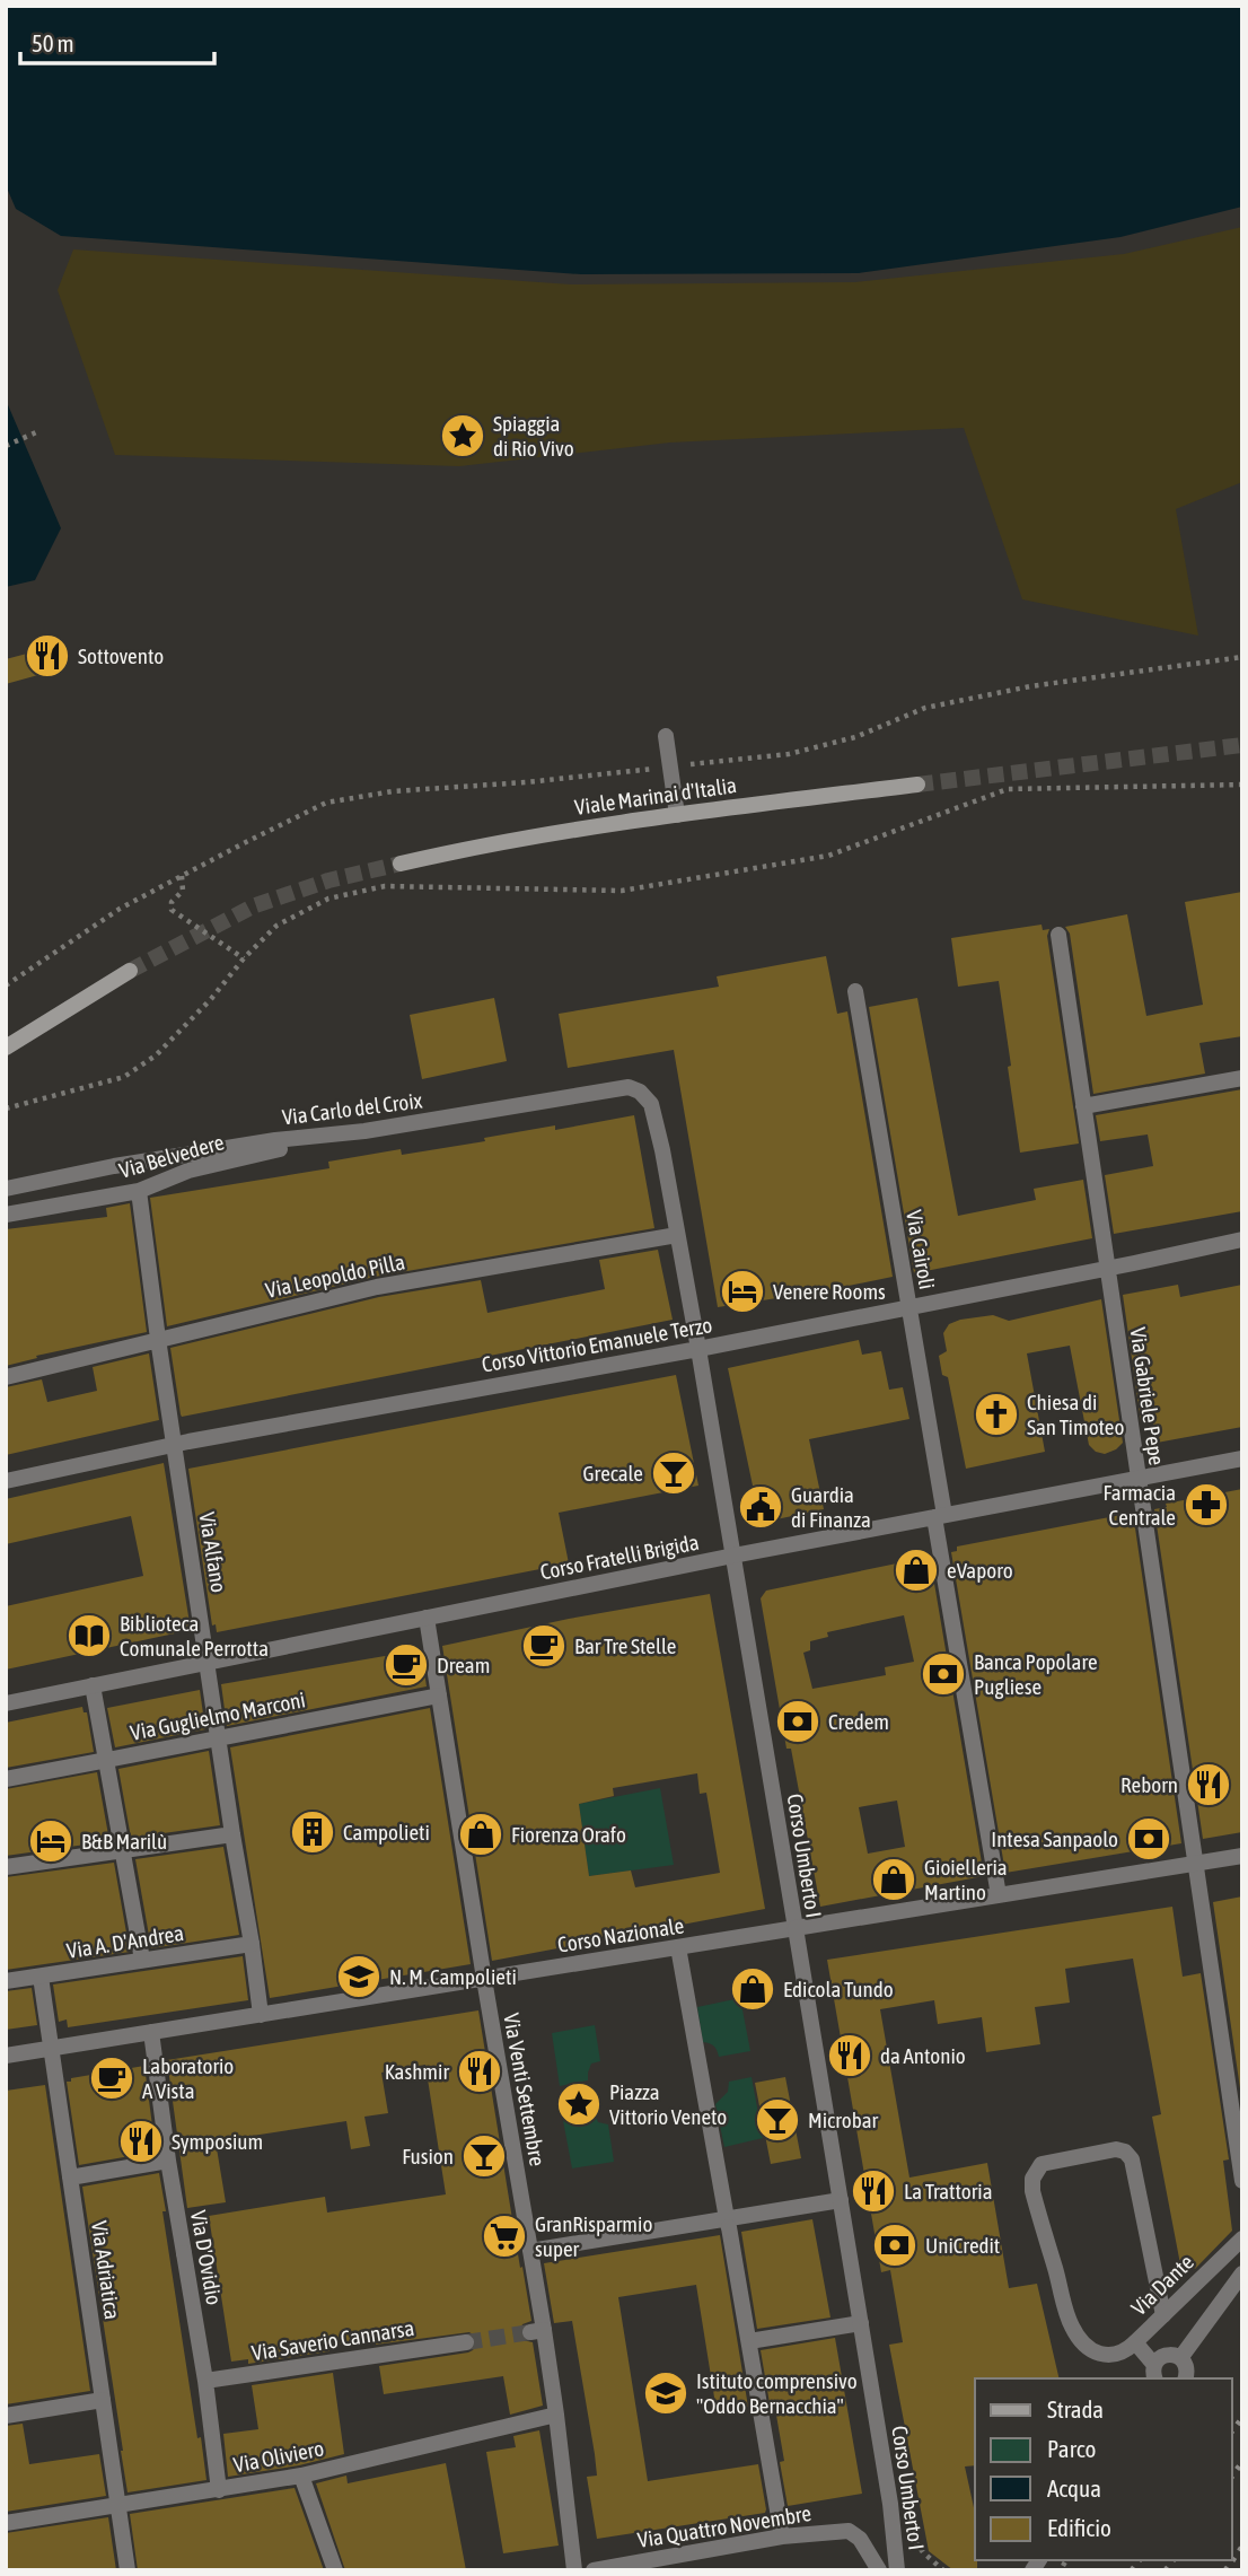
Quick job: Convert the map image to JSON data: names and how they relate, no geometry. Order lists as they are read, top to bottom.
{
  "streets": {
    "main road": ["Viale Marinai d'Italia"],
    "street": [
      "Via Carlo del Croix",
      "Via Belvedere",
      "Via Cairoli",
      "Via Leopoldo Pilla",
      "Corso Vittorio Emanuele Terzo",
      "Via Gabriele Pepe",
      "Via Alfano",
      "Corso Fratelli Brigida",
      "Via Guglielmo Marconi",
      "Corso Umberto I",
      "Corso Nazionale",
      "Via A. D'Andrea",
      "Via Venti Settembre",
      "Via D'Ovidio",
      "Via Adriatica",
      "Via Dante",
      "Via Saverio Cannarsa",
      "Via Oliviero",
      "Via Quattro Novembre"
    ]
  },
  "crossings": [
    ["Via Carlo del Croix", "Via Belvedere"],
    ["Via Carlo del Croix", "Corso Umberto I"],
    ["Via Belvedere", "Via Alfano"],
    ["Via Cairoli", "Corso Vittorio Emanuele Terzo"],
    ["Via Cairoli", "Corso Fratelli Brigida"],
    ["Via Cairoli", "Corso Nazionale"],
    ["Via Leopoldo Pilla", "Via Alfano"],
    ["Via Leopoldo Pilla", "Corso Umberto I"],
    ["Corso Vittorio Emanuele Terzo", "Via Gabriele Pepe"],
    ["Corso Vittorio Emanuele Terzo", "Via Alfano"],
    ["Corso Vittorio Emanuele Terzo", "Corso Umberto I"],
    ["Via Gabriele Pepe", "Corso Fratelli Brigida"],
    ["Via Gabriele Pepe", "Corso Nazionale"],
    ["Via Alfano", "Corso Fratelli Brigida"],
    ["Via Alfano", "Via Guglielmo Marconi"],
    ["Via Alfano", "Corso Nazionale"],
    ["Via Alfano", "Via A. D'Andrea"],
    ["Corso Fratelli Brigida", "Corso Umberto I"],
    ["Corso Fratelli Brigida", "Via Venti Settembre"],
    ["Via Guglielmo Marconi", "Via Venti Settembre"],
    ["Corso Umberto I", "Corso Nazionale"],
    ["Corso Nazionale", "Via Venti Settembre"],
    ["Corso Nazionale", "Via D'Ovidio"],
    ["Corso Nazionale", "Via Adriatica"],
    ["Via A. D'Andrea", "Via Adriatica"],
    ["Via Venti Settembre", "Via Oliviero"],
    ["Via D'Ovidio", "Via Saverio Cannarsa"],
    ["Via D'Ovidio", "Via Oliviero"],
    ["Via Adriatica", "Via Oliviero"]
  ],
  "places": {
    "place": ["Spiaggia di Rio Vivo", "Piazza Vittorio Veneto"],
    "restaurant": [
      "Sottovento",
      "Reborn",
      "da Antonio",
      "Kashmir",
      "Symposium",
      "La Trattoria"
    ],
    "hotel": ["Venere Rooms", "B&B Marilù"],
    "church": ["Chiesa di San Timoteo"],
    "bar": ["Grecale", "Microbar", "Fusion"],
    "pharmacy": ["Farmacia Centrale"],
    "public building": ["Guardia di Finanza"],
    "shop": [
      "eVaporo",
      "Fiorenza Orafo",
      "Gioielleria Martino",
      "Edicola Tundo"
    ],
    "library": ["Biblioteca Comunale Perrotta"],
    "cafe": ["Bar Tre Stelle", "Dream", "Laboratorio A Vista"],
    "bank": [
      "Banca Popolare Pugliese",
      "Credem",
      "Intesa Sanpaolo",
      "UniCredit"
    ],
    "building": ["Campolieti"],
    "school or university": ["N. M. Campolieti", "Istituto comprensivo \"Oddo Bernacchia\""],
    "supermarket": ["GranRisparmio super"]
  },
  "legend": [
    "Strada",
    "Parco",
    "Acqua",
    "Edificio"
  ],
  "scale_bar": "50 m"
}
